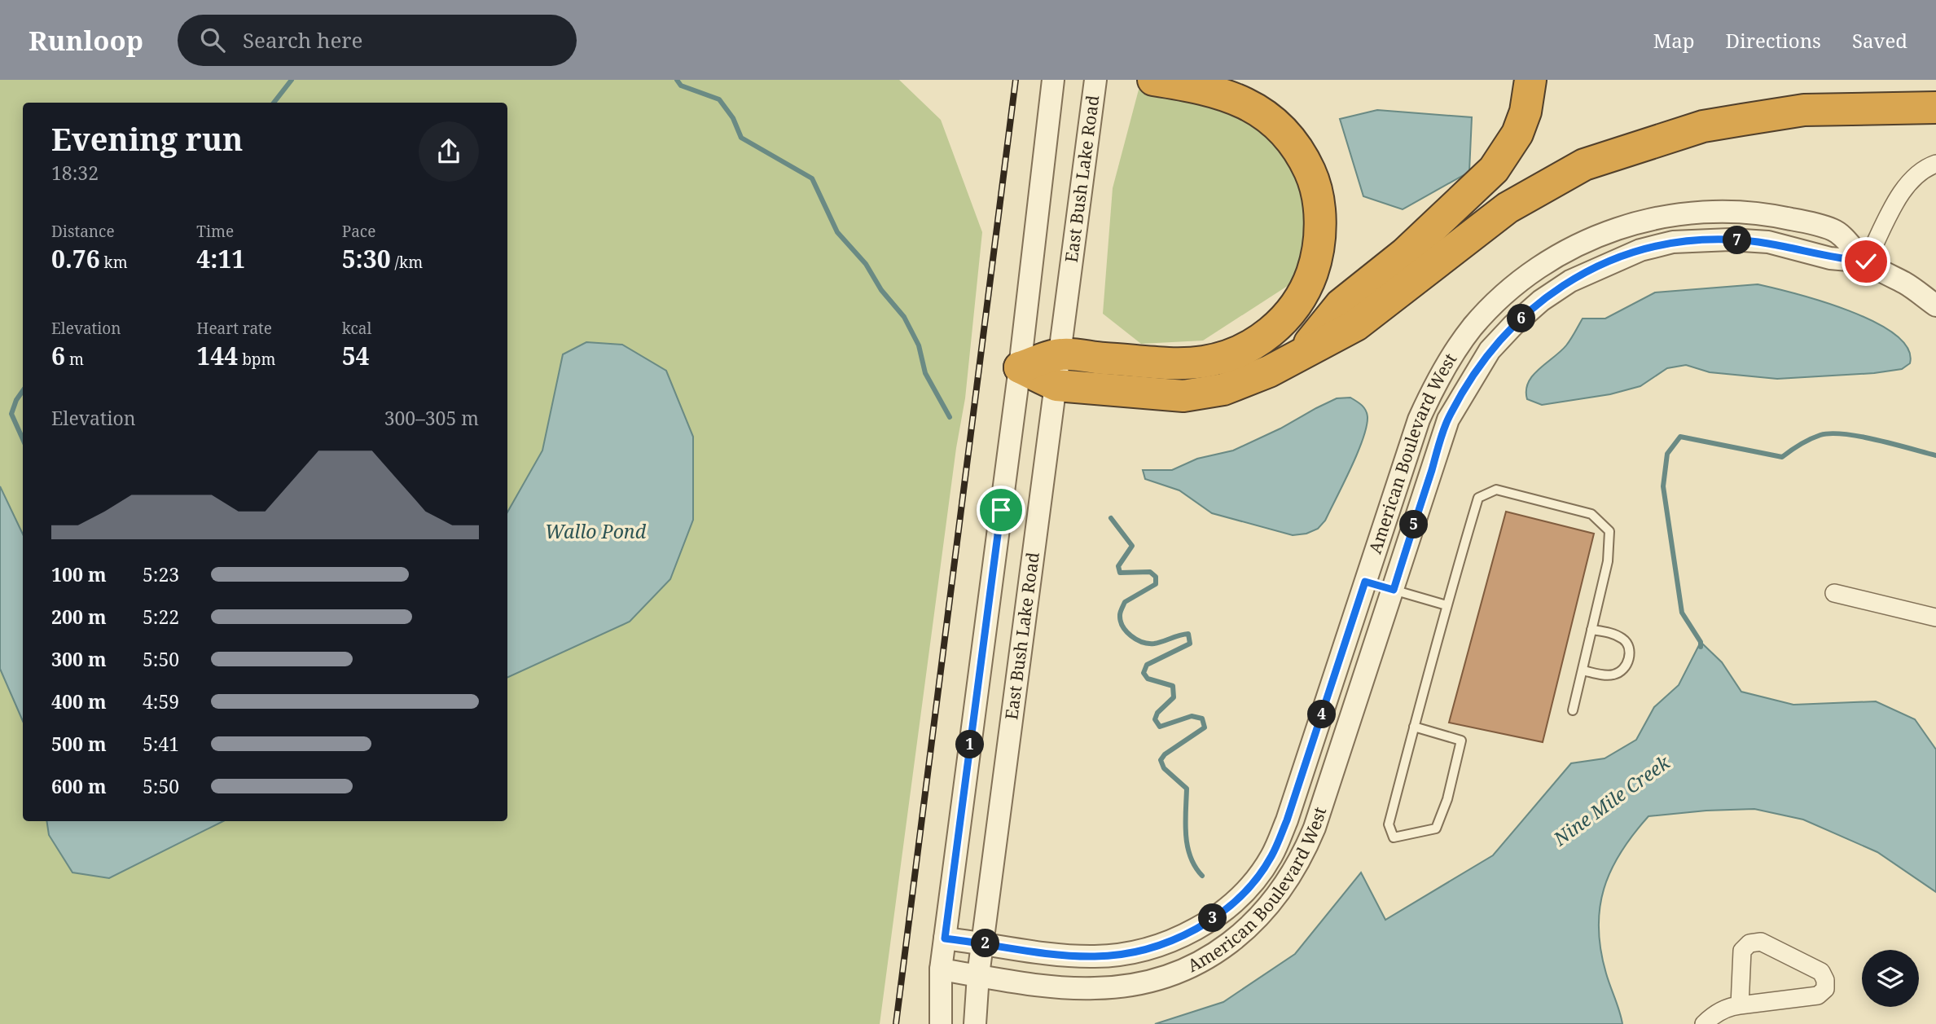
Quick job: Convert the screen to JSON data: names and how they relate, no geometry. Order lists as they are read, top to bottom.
{
  "streets": {
    "street": ["East Bush Lake Road", "American Boulevard West"]
  },
  "crossings": [
    ["East Bush Lake Road", "American Boulevard West"]
  ],
  "water": ["Wallo Pond", "Nine Mile Creek"],
  "page": {
    "header": "Runloop",
    "search": "Search here",
    "nav": ["Map", "Directions", "Saved"],
    "heading": ["Evening run", "18:32"],
    "stats": [
      ["Distance", "0.76 km"],
      ["Time", "4:11"],
      ["Pace", "5:30 /km"],
      ["Elevation", "6 m"],
      ["Heart rate", "144 bpm"],
      ["kcal", "54"]
    ],
    "pins": [
      "7",
      "6",
      "5",
      "4",
      "1",
      "3",
      "2"
    ],
    "chart": ["Elevation", "300–305 m"],
    "list": [
      {
        "name": "100 m",
        "note": "5:23"
      },
      {
        "name": "200 m",
        "note": "5:22"
      },
      {
        "name": "300 m",
        "note": "5:50"
      },
      {
        "name": "400 m",
        "note": "4:59"
      },
      {
        "name": "500 m",
        "note": "5:41"
      },
      {
        "name": "600 m",
        "note": "5:50"
      }
    ]
  }
}
